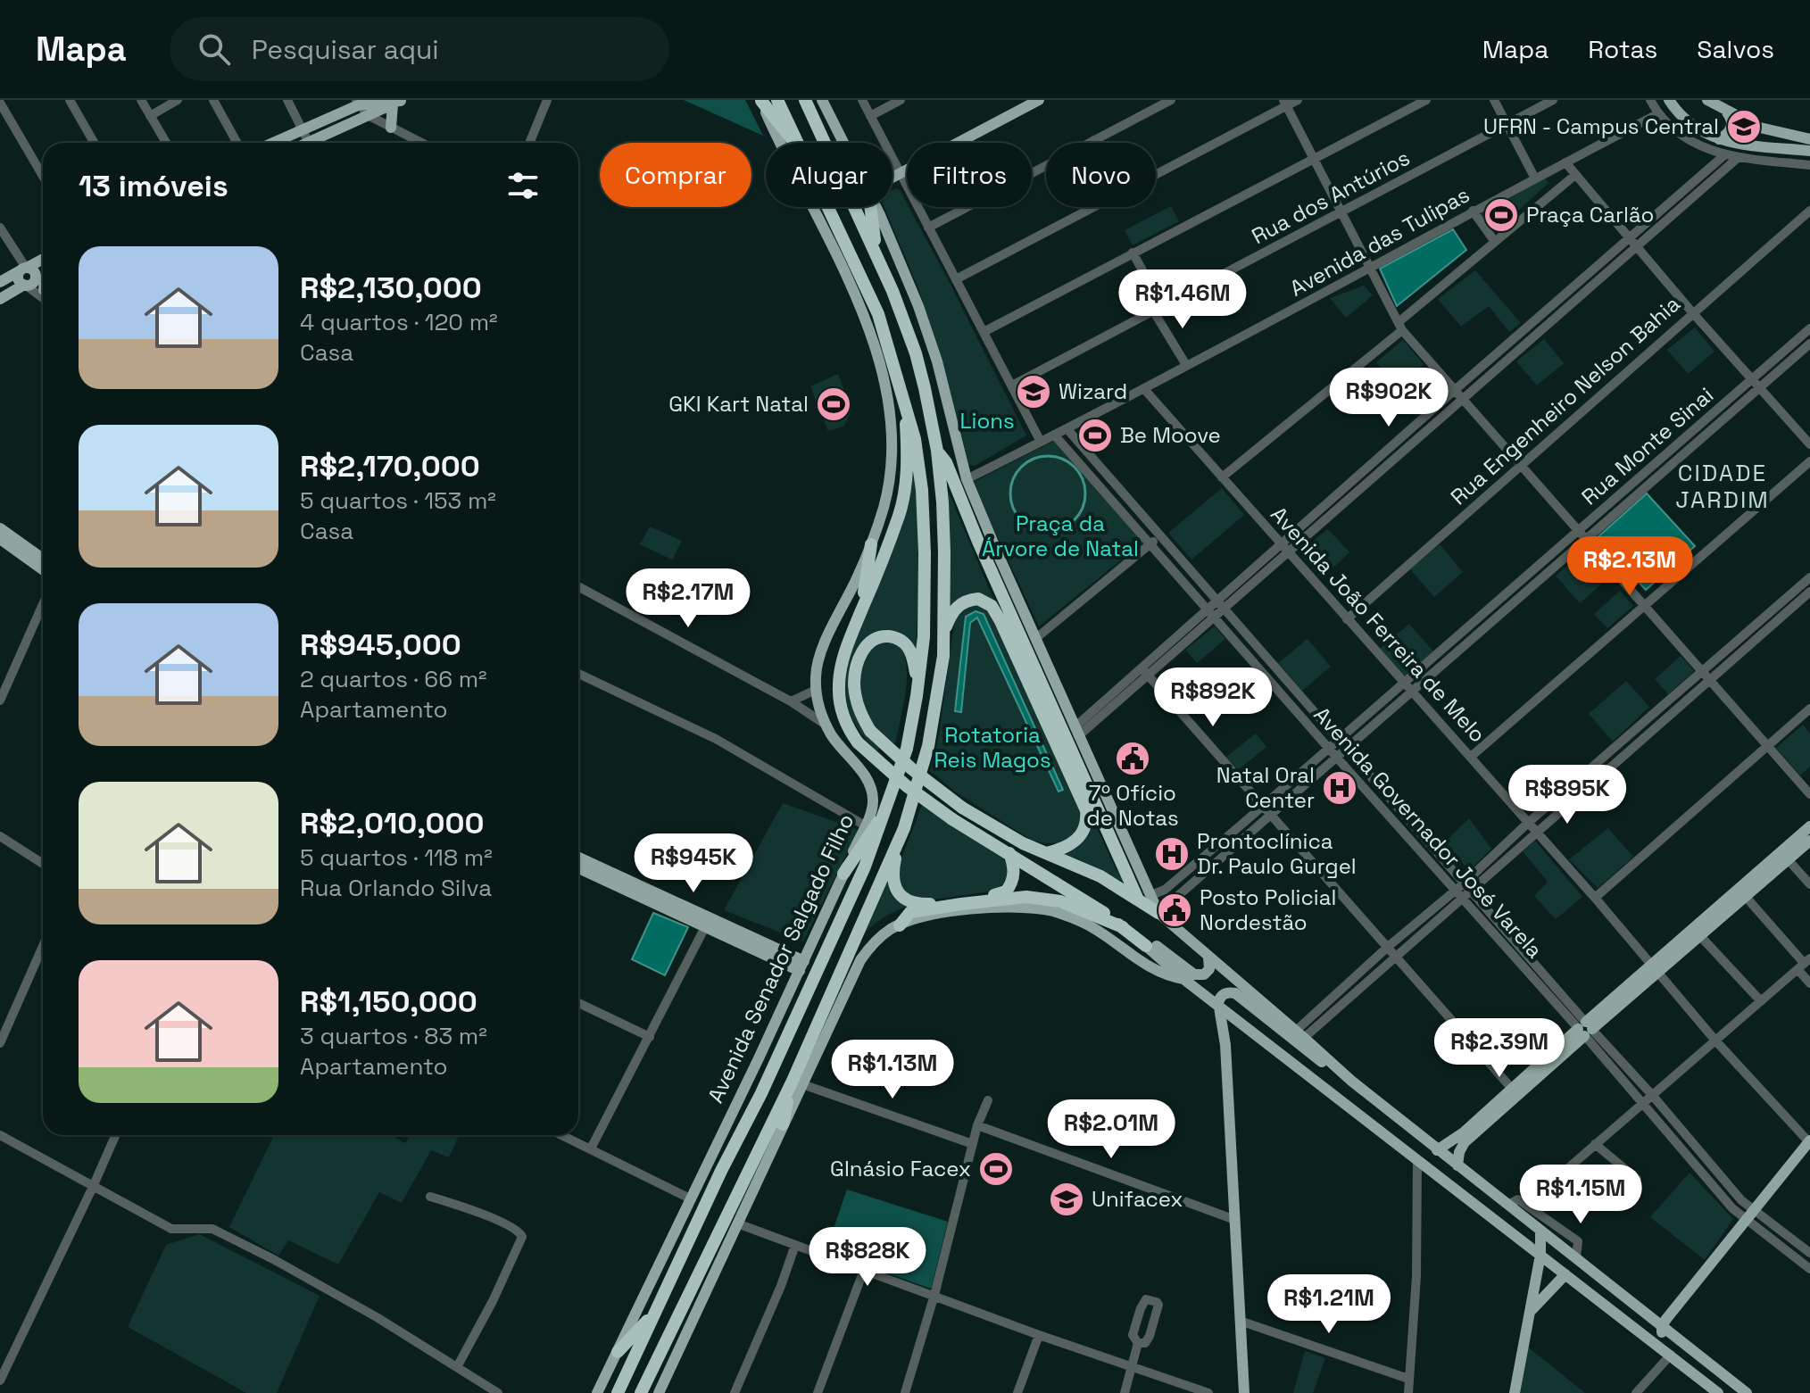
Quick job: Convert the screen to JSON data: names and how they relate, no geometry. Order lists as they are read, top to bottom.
{
  "streets": {
    "highway": ["Avenida Senador Salgado Filho"],
    "street": [
      "Rua dos Antúrios",
      "Avenida das Tulipas",
      "Rua Engenheiro Nelson Bahia",
      "Rua Monte Sinai",
      "Avenida João Ferreira de Melo",
      "Avenida Governador José Varela"
    ]
  },
  "crossings": [
    ["Avenida das Tulipas", "Avenida João Ferreira de Melo"],
    ["Avenida das Tulipas", "Avenida Governador José Varela"],
    ["Rua Engenheiro Nelson Bahia", "Avenida João Ferreira de Melo"],
    ["Rua Monte Sinai", "Avenida João Ferreira de Melo"],
    ["Rua Monte Sinai", "Avenida Governador José Varela"]
  ],
  "districts": ["CIDADE JARDIM"],
  "parks": ["Lions", "Praça da Árvore de Natal", "Rotatoria Reis Magos"],
  "places": {
    "school or university": ["UFRN - Campus Central", "Wizard", "Unifacex"],
    "sports": [
      "Praça Carlão",
      "GKI Kart Natal",
      "Be Moove",
      "GInásio Facex"
    ],
    "public building": ["7º Ofício de Notas", "Posto Policial Nordestão"],
    "hospital": ["Natal Oral Center", "Prontoclínica Dr. Paulo Gurgel"]
  },
  "page": {
    "header": "Mapa",
    "search": "Pesquisar aqui",
    "nav": ["Mapa", "Rotas", "Salvos"],
    "chip": [
      "Comprar",
      "Alugar",
      "Filtros",
      "Novo"
    ],
    "heading": "13 imóveis",
    "list": [
      {
        "name": "R$2,130,000",
        "note": "4 quartos · 120 m² · Casa"
      },
      {
        "name": "R$2,170,000",
        "note": "5 quartos · 153 m² · Casa"
      },
      {
        "name": "R$945,000",
        "note": "2 quartos · 66 m² · Apartamento"
      },
      {
        "name": "R$2,010,000",
        "note": "5 quartos · 118 m² · Rua Orlando Silva"
      },
      {
        "name": "R$1,150,000",
        "note": "3 quartos · 83 m² · Apartamento"
      }
    ],
    "price": [
      "R$1.46M",
      "R$902K",
      "R$2.13M",
      "R$2.17M",
      "R$892K",
      "R$895K",
      "R$945K",
      "R$2.39M",
      "R$1.13M",
      "R$2.01M",
      "R$1.15M",
      "R$828K",
      "R$1.21M"
    ]
  }
}
